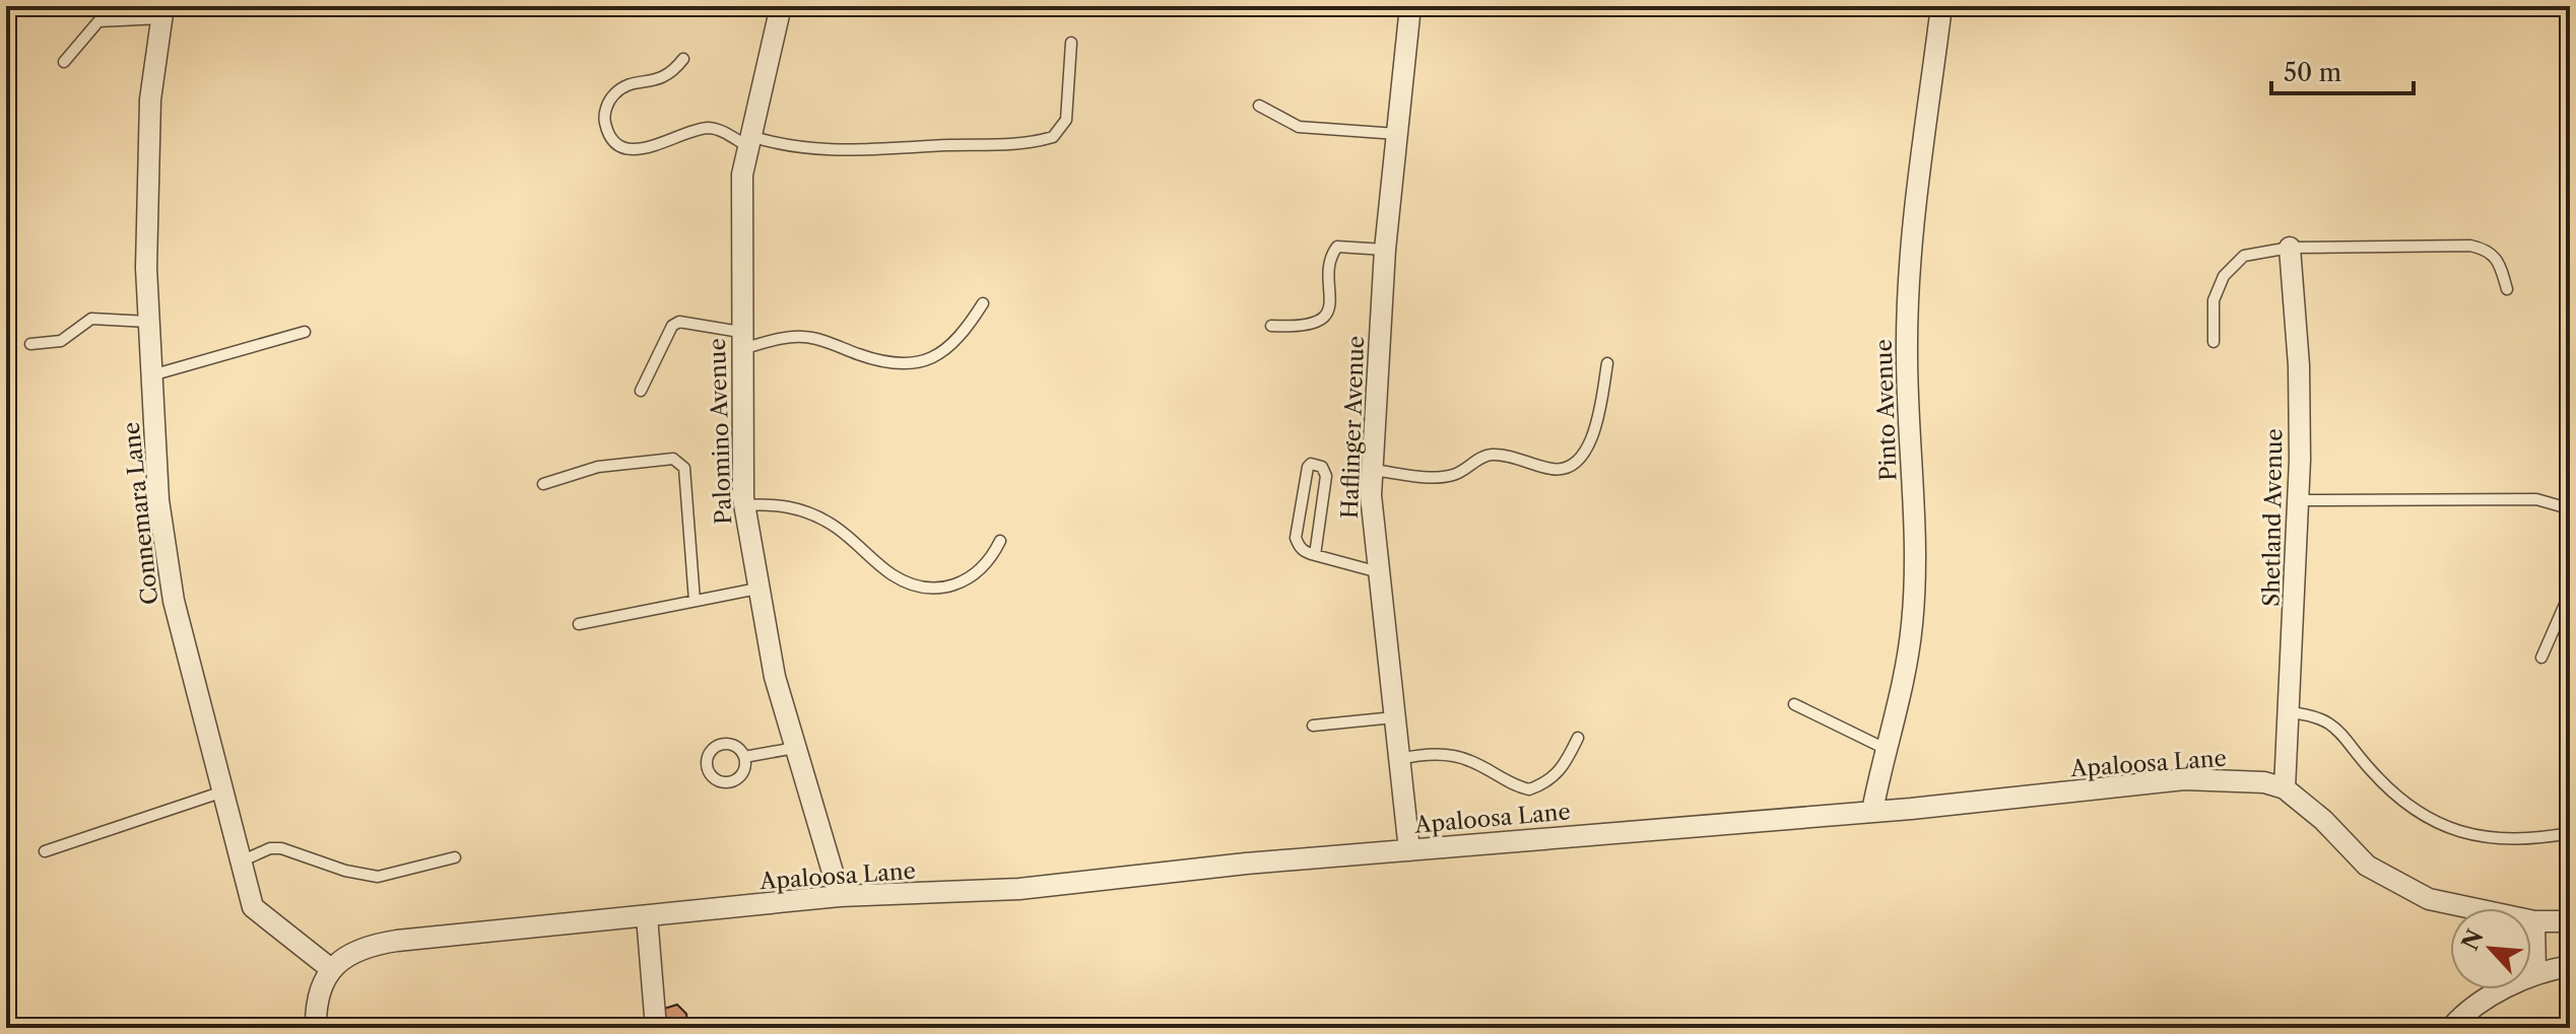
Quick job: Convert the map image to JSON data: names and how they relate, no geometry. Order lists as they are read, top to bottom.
{
  "streets": {
    "street": [
      "Pinto Avenue",
      "Haflinger Avenue",
      "Palomino Avenue",
      "Connemara Lane",
      "Shetland Avenue",
      "Apaloosa Lane"
    ]
  },
  "crossings": [
    ["Pinto Avenue", "Apaloosa Lane"],
    ["Haflinger Avenue", "Apaloosa Lane"],
    ["Palomino Avenue", "Apaloosa Lane"],
    ["Connemara Lane", "Apaloosa Lane"],
    ["Shetland Avenue", "Apaloosa Lane"]
  ],
  "scale_bar": "50 m",
  "north": "top left"
}
